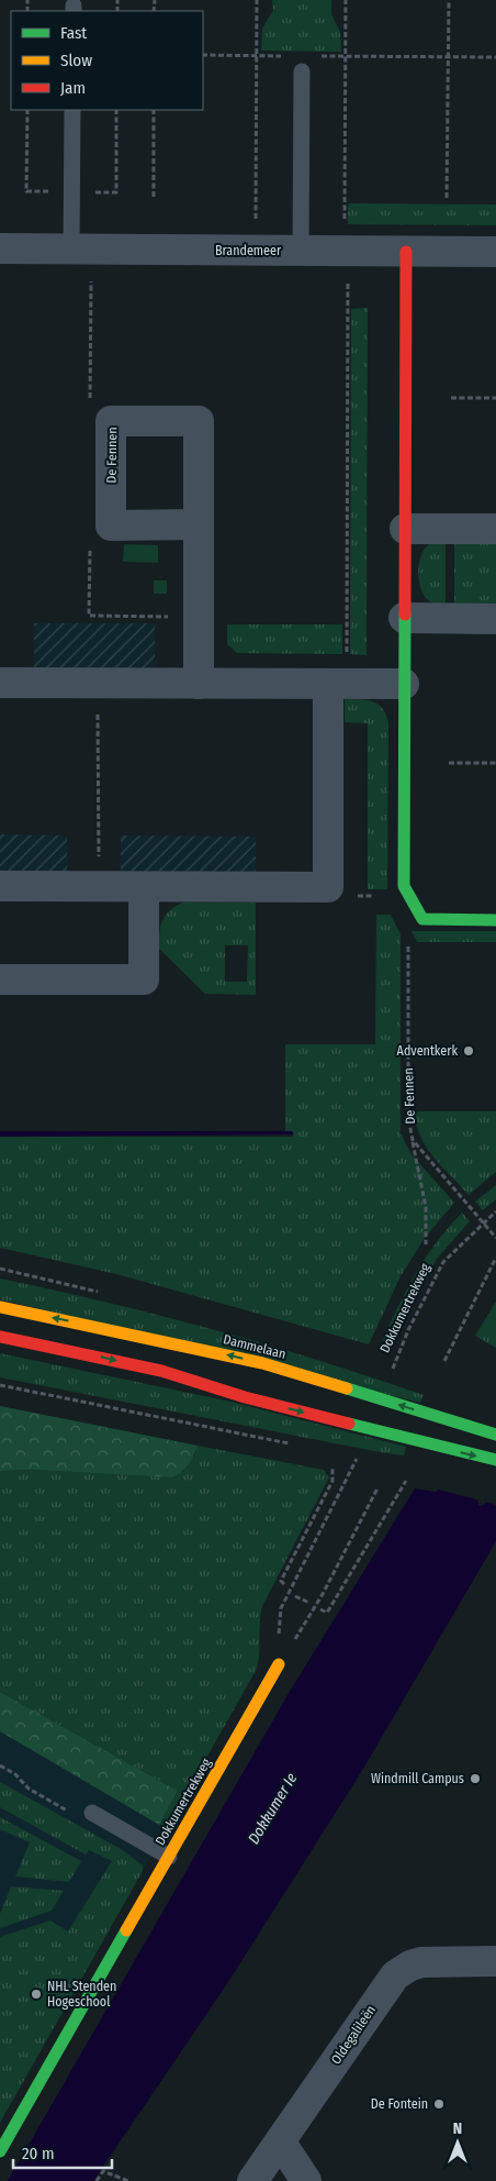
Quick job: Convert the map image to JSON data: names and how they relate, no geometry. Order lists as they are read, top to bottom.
{
  "streets": {
    "street": [
      "Brandemeer",
      "De Fennen",
      "Dokkumertrekweg",
      "Dammelaan",
      "Oldegalileën"
    ]
  },
  "crossings": [
    ["De Fennen", "Dokkumertrekweg"]
  ],
  "water": ["Dokkumer Ie"],
  "places": [
    "Adventkerk",
    "Windmill Campus",
    "NHL Stenden Hogeschool",
    "De Fontein"
  ],
  "legend": ["Fast", "Slow", "Jam"],
  "scale_bar": "20 m",
  "north": "top"
}
